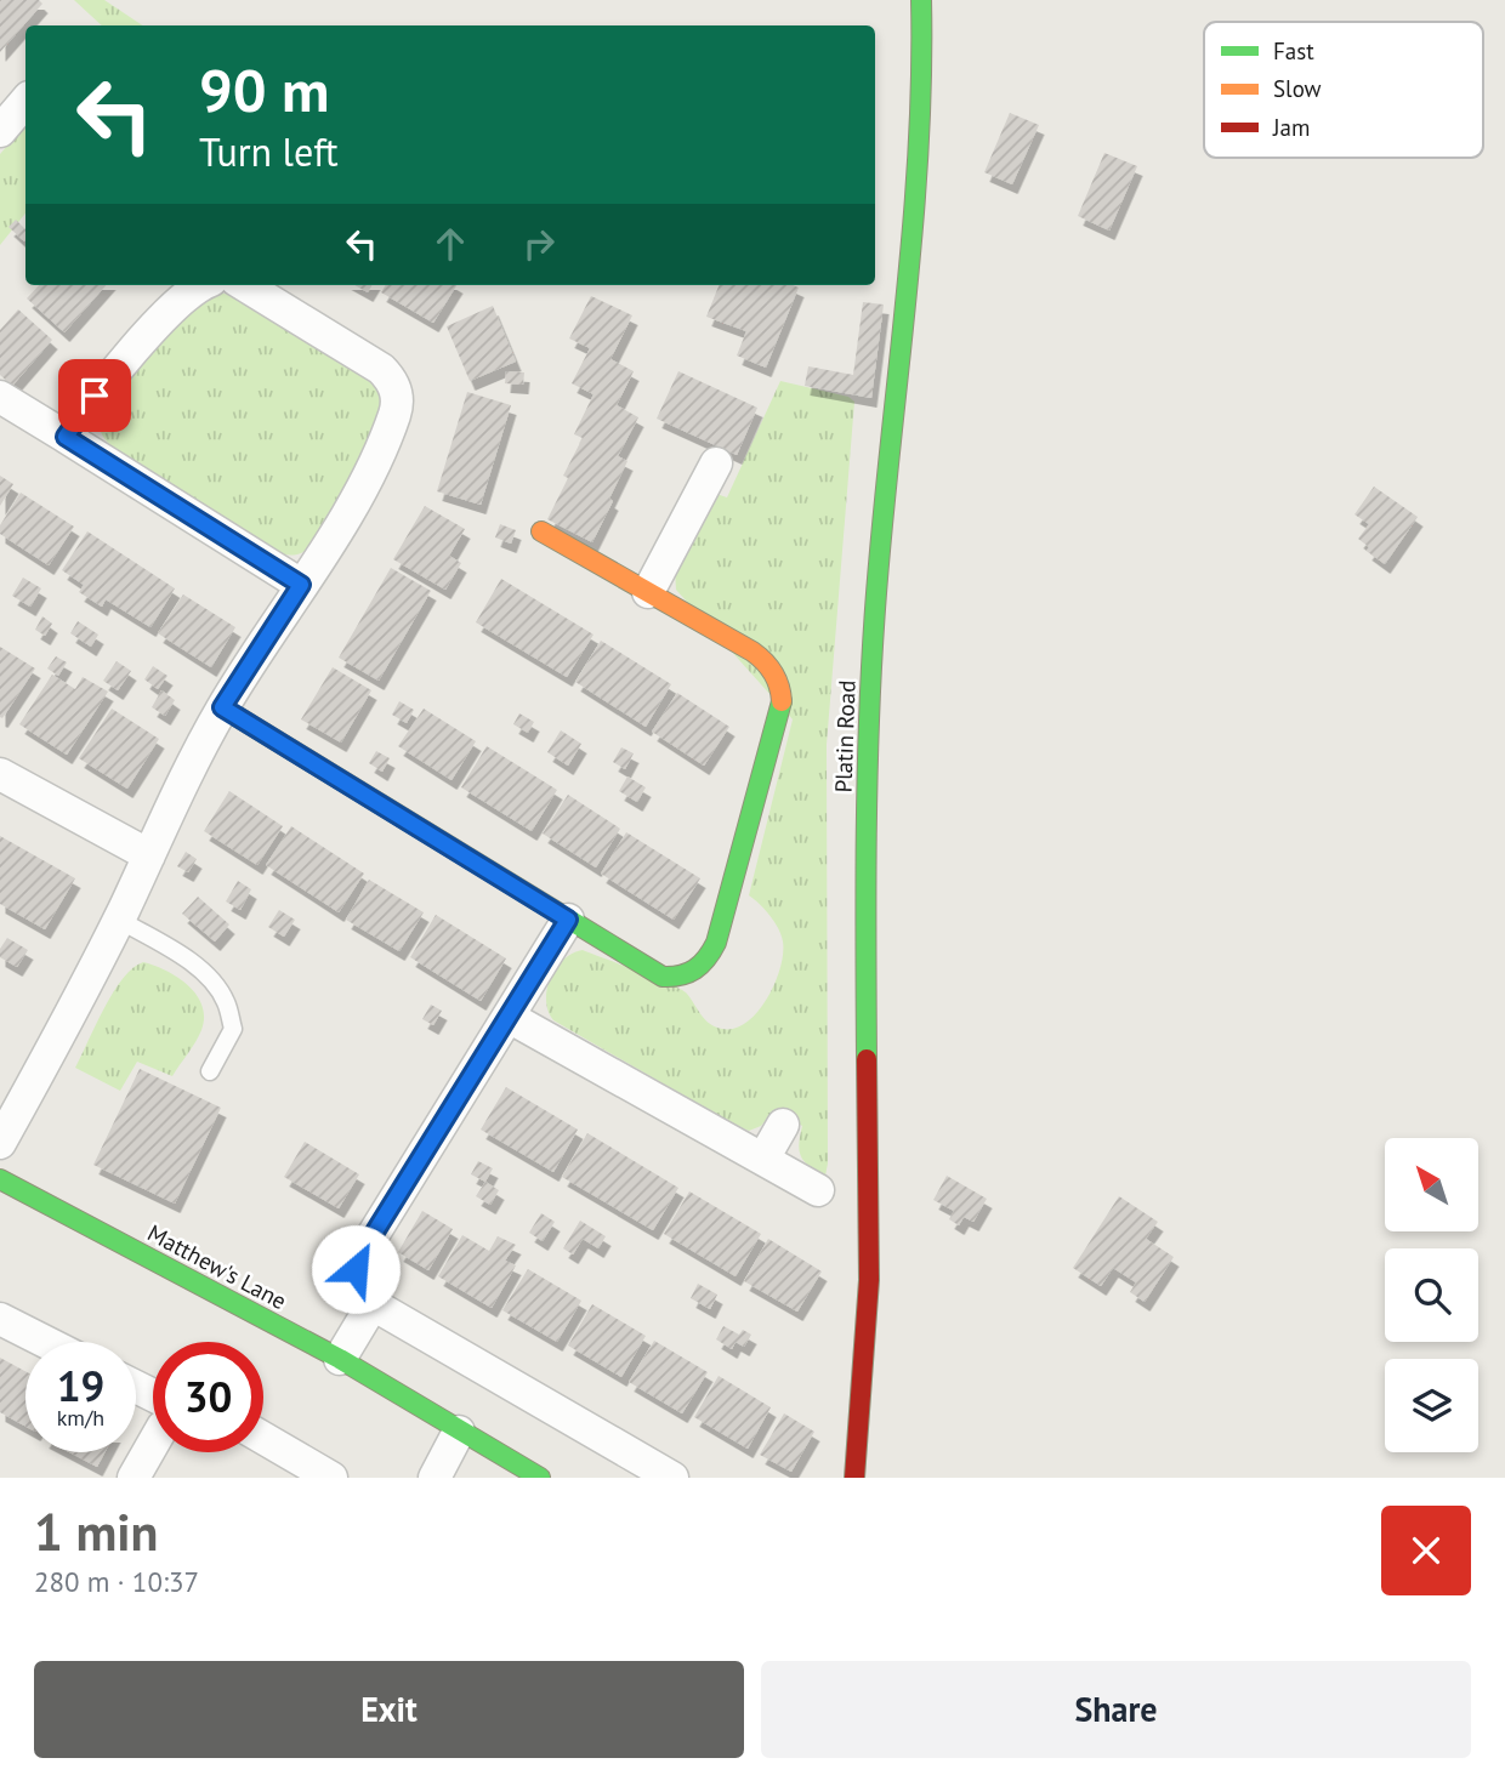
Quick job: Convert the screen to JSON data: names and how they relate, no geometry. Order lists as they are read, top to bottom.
{
  "streets": {
    "street": ["Platin Road", "Matthew's Lane"]
  },
  "legend": ["Fast", "Slow", "Jam"],
  "north": "top left",
  "page": {
    "turn": ["90 m", "Turn left"],
    "speed": "19 km/h",
    "limit": "30",
    "heading": ["1 min", "280 m · 10:37"],
    "buttons": ["Exit", "Share"]
  }
}
